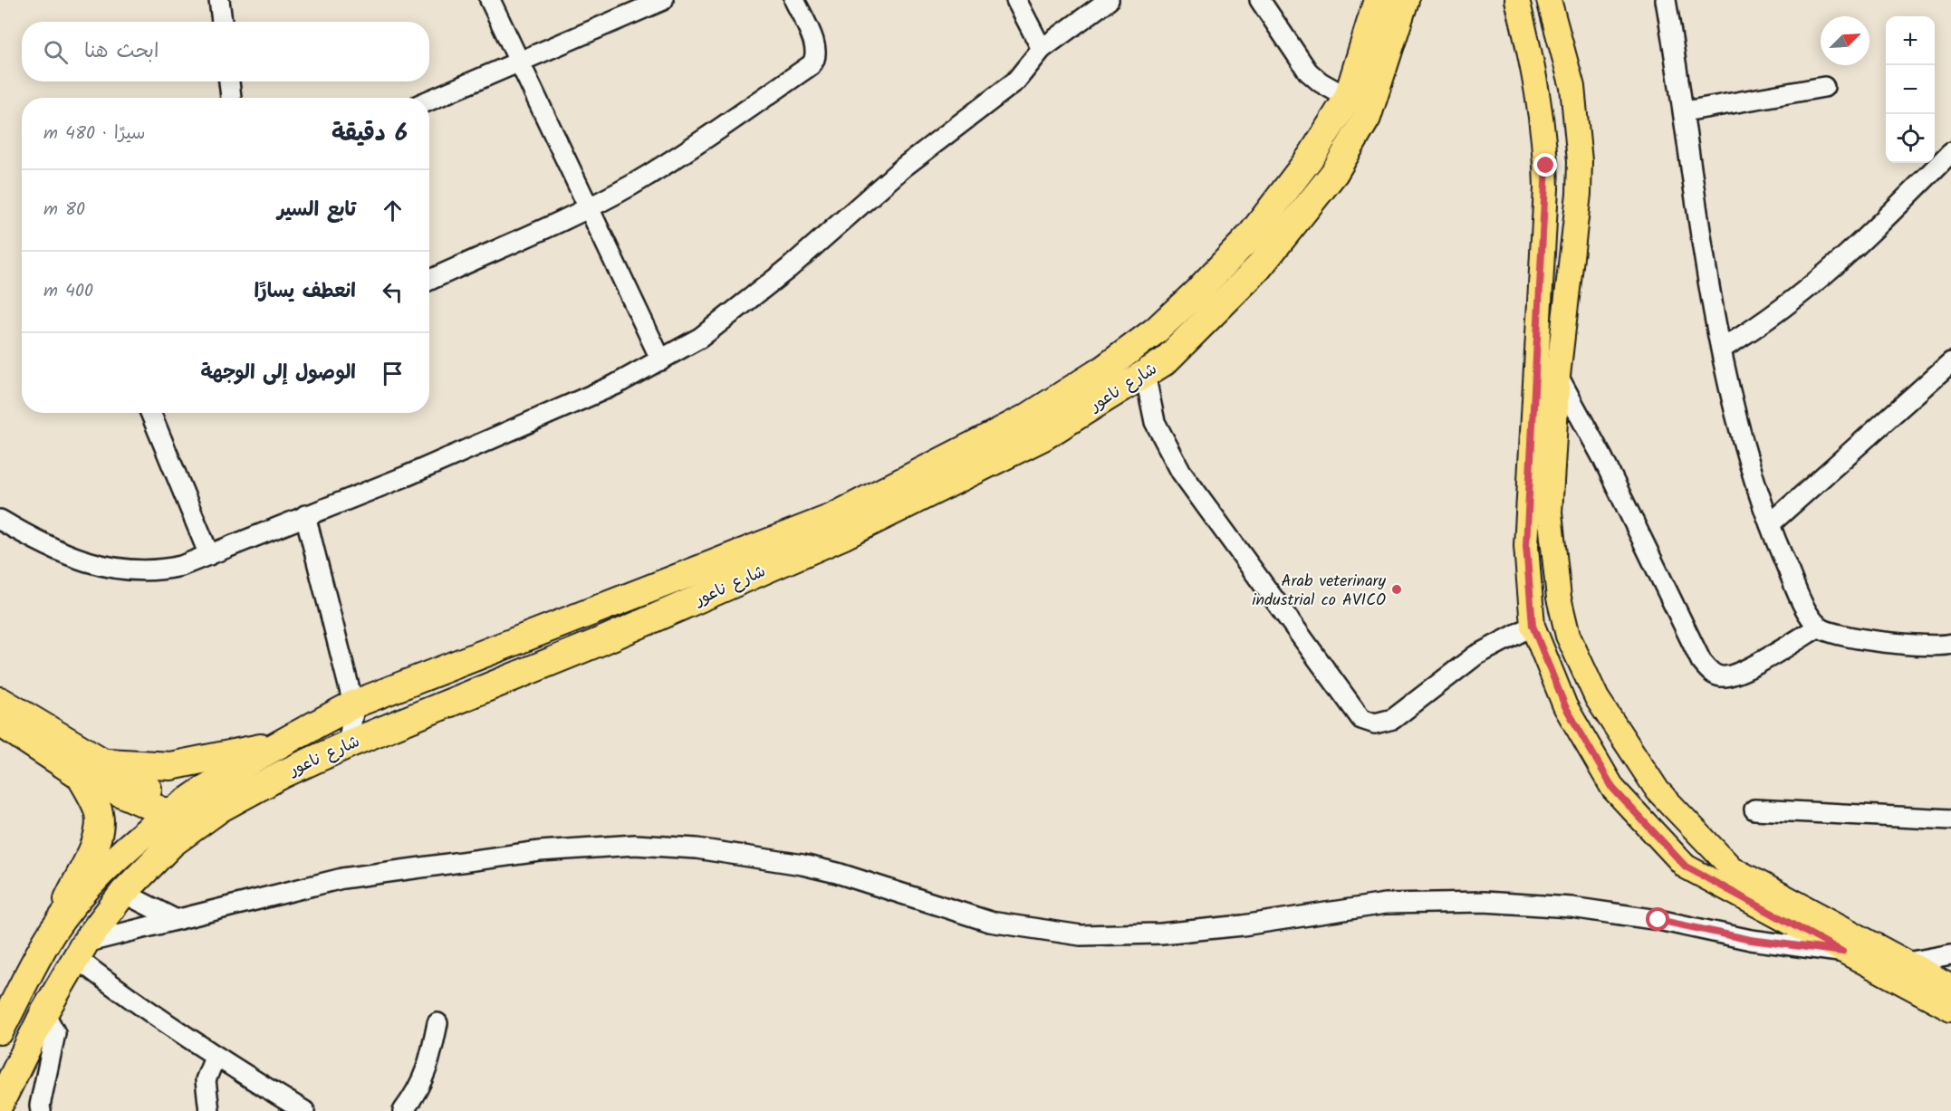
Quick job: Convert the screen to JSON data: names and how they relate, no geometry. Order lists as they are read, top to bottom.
{
  "streets": {
    "highway": ["شارع ناعور"]
  },
  "places": ["Arab veterinary industrial co AVICO"],
  "north": "top right",
  "page": {
    "map_buttons": ["+", "−"],
    "search": "ابحث هنا",
    "heading": ["6 دقيقة", "سيرًا · 480 m"],
    "list": [
      ["تابع السير", "80 m"],
      ["انعطف يسارًا", "400 m"],
      "الوصول إلى الوجهة"
    ]
  }
}
